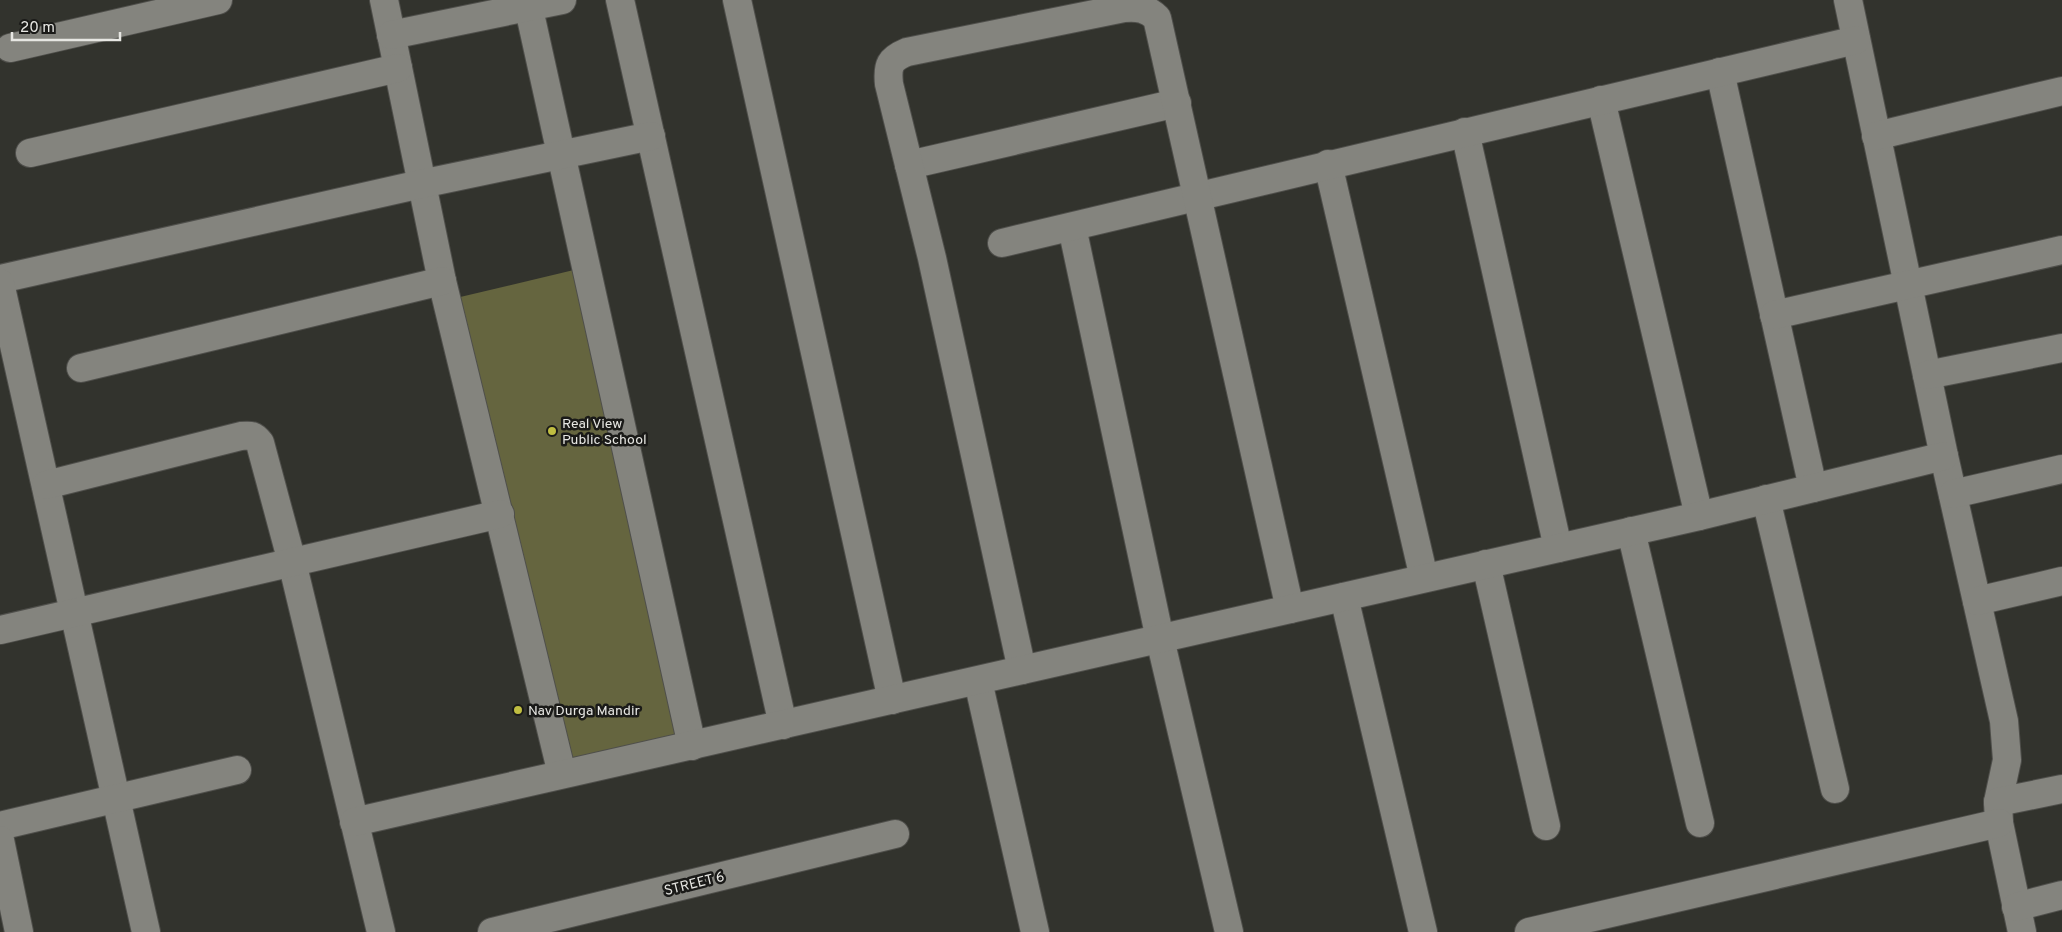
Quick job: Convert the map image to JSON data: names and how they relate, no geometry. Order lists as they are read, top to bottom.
{
  "streets": {
    "street": ["STREET 6"]
  },
  "places": ["Real View Public School", "Nav Durga Mandir"],
  "scale_bar": "20 m"
}
